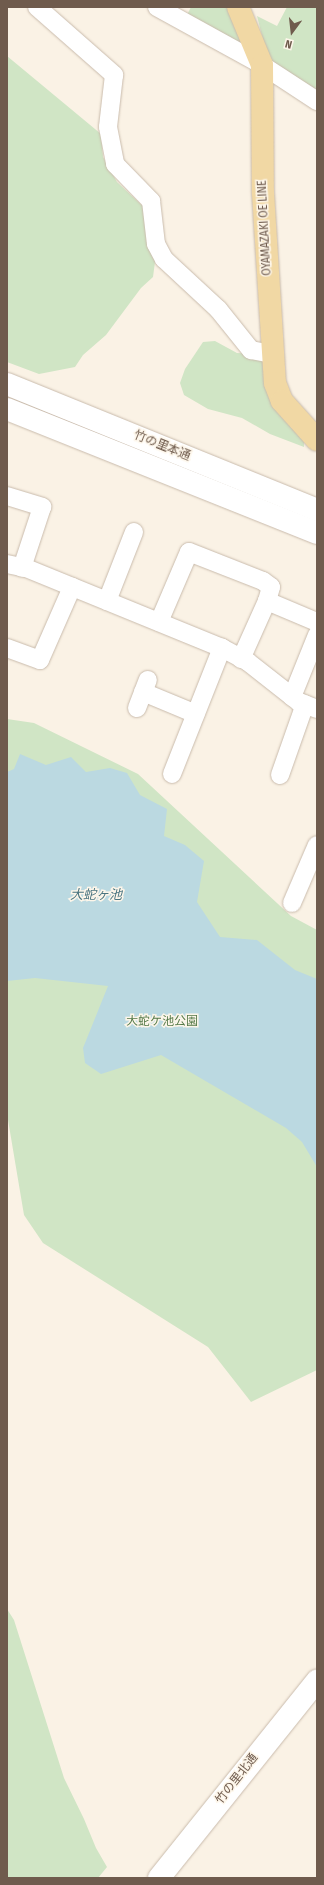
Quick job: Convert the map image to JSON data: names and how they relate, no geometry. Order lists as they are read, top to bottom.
{
  "streets": {
    "main road": ["OYAMAZAKI OE LINE"],
    "street": ["竹の里本通", "竹の里北通"]
  },
  "water": ["大蛇ヶ池"],
  "parks": ["大蛇ケ池公園"],
  "north": "bottom"
}
